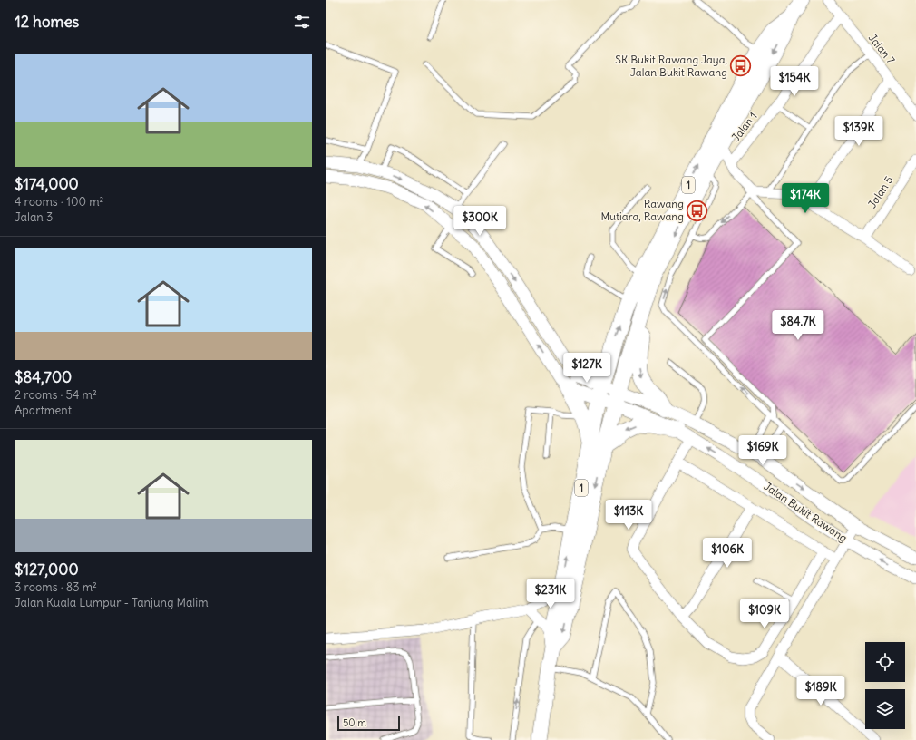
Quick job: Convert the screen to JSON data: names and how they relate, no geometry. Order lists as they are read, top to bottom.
{
  "streets": {
    "main road": ["1"],
    "street": [
      "Jalan 7",
      "Jalan 1",
      "Jalan 5",
      "Jalan Bukit Rawang"
    ]
  },
  "crossings": [
    ["Jalan 7", "Jalan 1"],
    ["1", "Jalan Bukit Rawang"]
  ],
  "places": {
    "bus stop": ["SK Bukit Rawang Jaya, Jalan Bukit Rawang", "Rawang Mutiara, Rawang"]
  },
  "scale_bar": "50 m",
  "page": {
    "heading": "12 homes",
    "list": [
      {
        "name": "$174,000",
        "note": "4 rooms · 100 m² · Jalan 3"
      },
      {
        "name": "$84,700",
        "note": "2 rooms · 54 m² · Apartment"
      },
      {
        "name": "$127,000",
        "note": "3 rooms · 83 m² · Jalan Kuala Lumpur - Tanjung Malim"
      }
    ],
    "price": [
      "$154K",
      "$139K",
      "$174K",
      "$300K",
      "$84.7K",
      "$127K",
      "$169K",
      "$113K",
      "$106K",
      "$231K",
      "$109K",
      "$189K"
    ],
    "scale": "50 m"
  }
}
